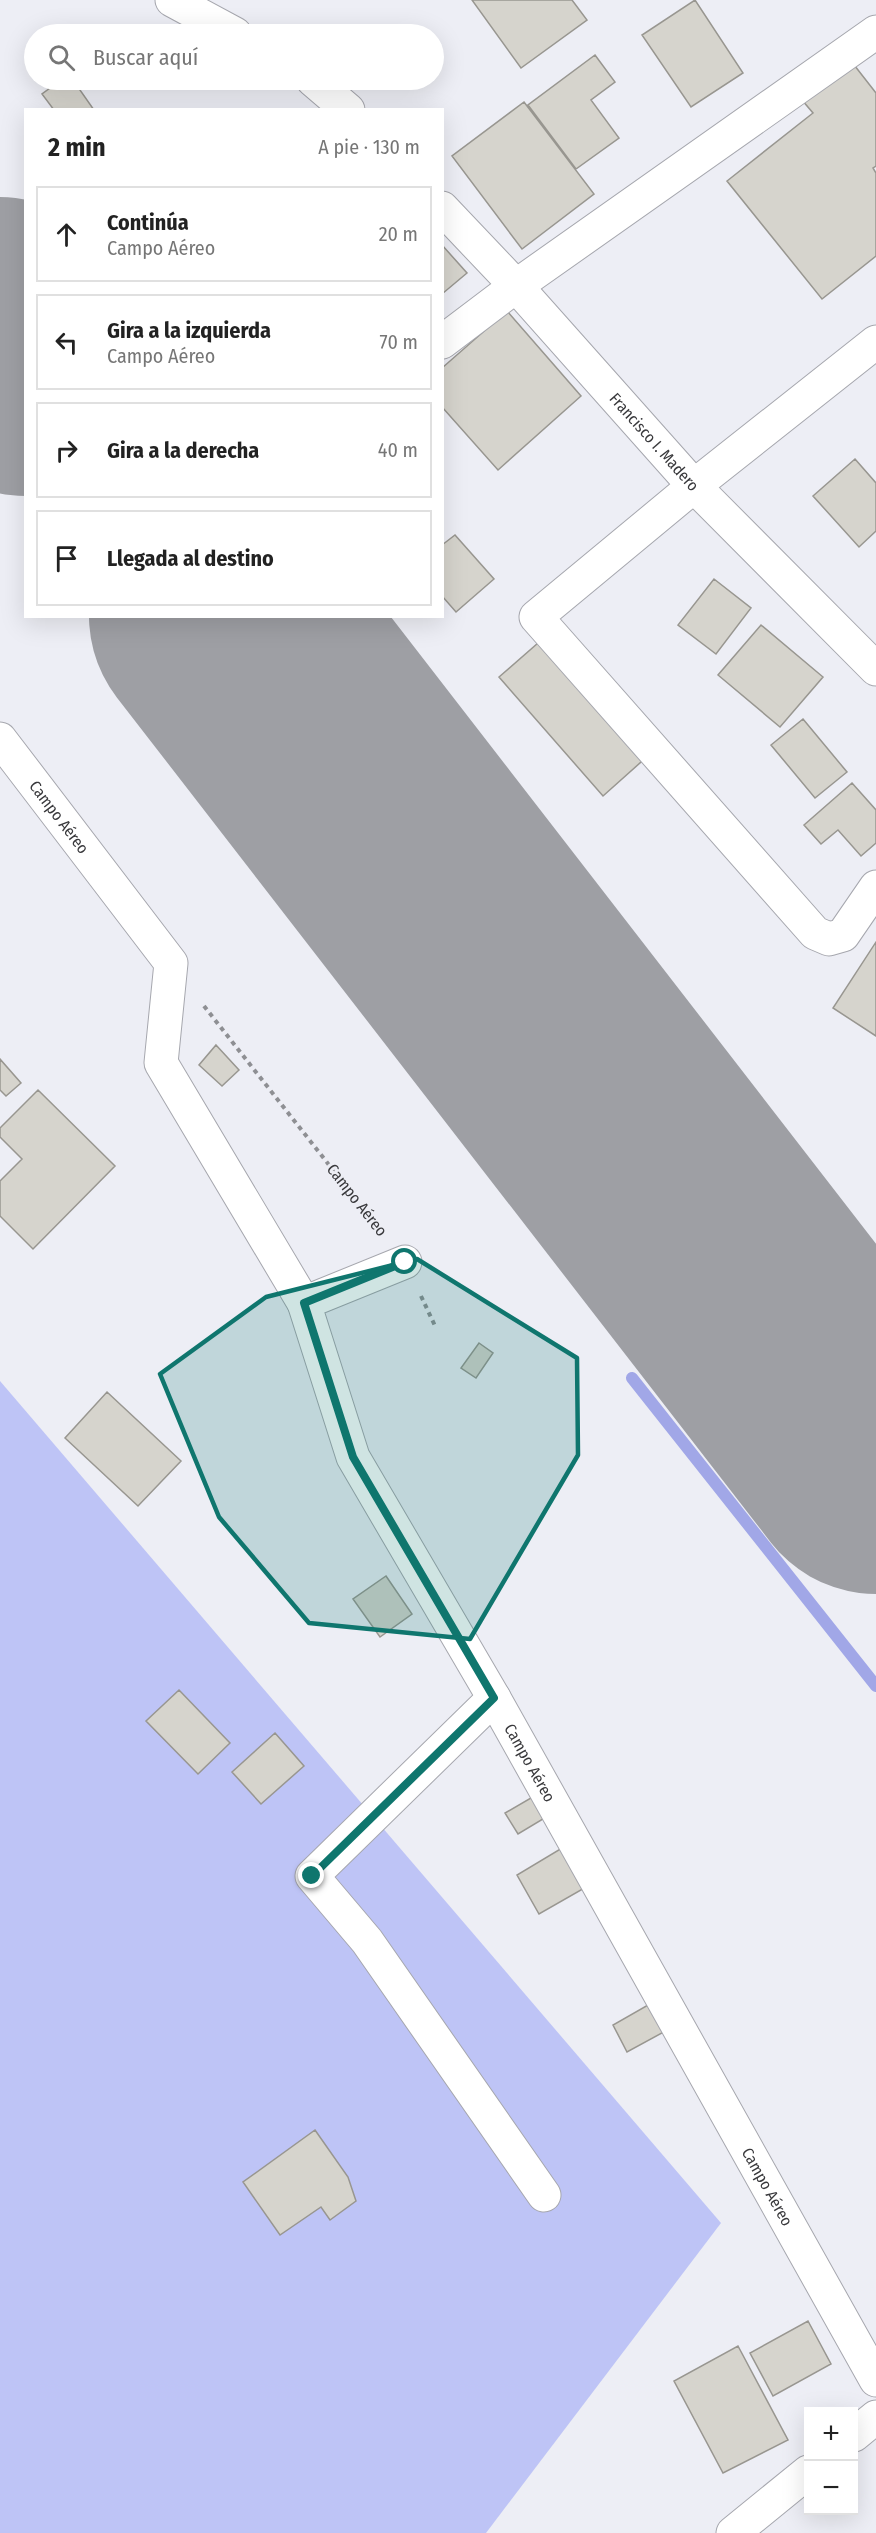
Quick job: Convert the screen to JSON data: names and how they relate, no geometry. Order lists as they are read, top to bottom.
{
  "streets": {
    "street": ["Francisco I. Madero", "Campo Aéreo"]
  },
  "page": {
    "search": "Buscar aquí",
    "heading": ["2 min", "A pie · 130 m"],
    "list": [
      ["Continúa", "Campo Aéreo", "20 m"],
      ["Gira a la izquierda", "Campo Aéreo", "70 m"],
      ["Gira a la derecha", "40 m"],
      "Llegada al destino"
    ],
    "map_buttons": ["+", "−"]
  }
}
